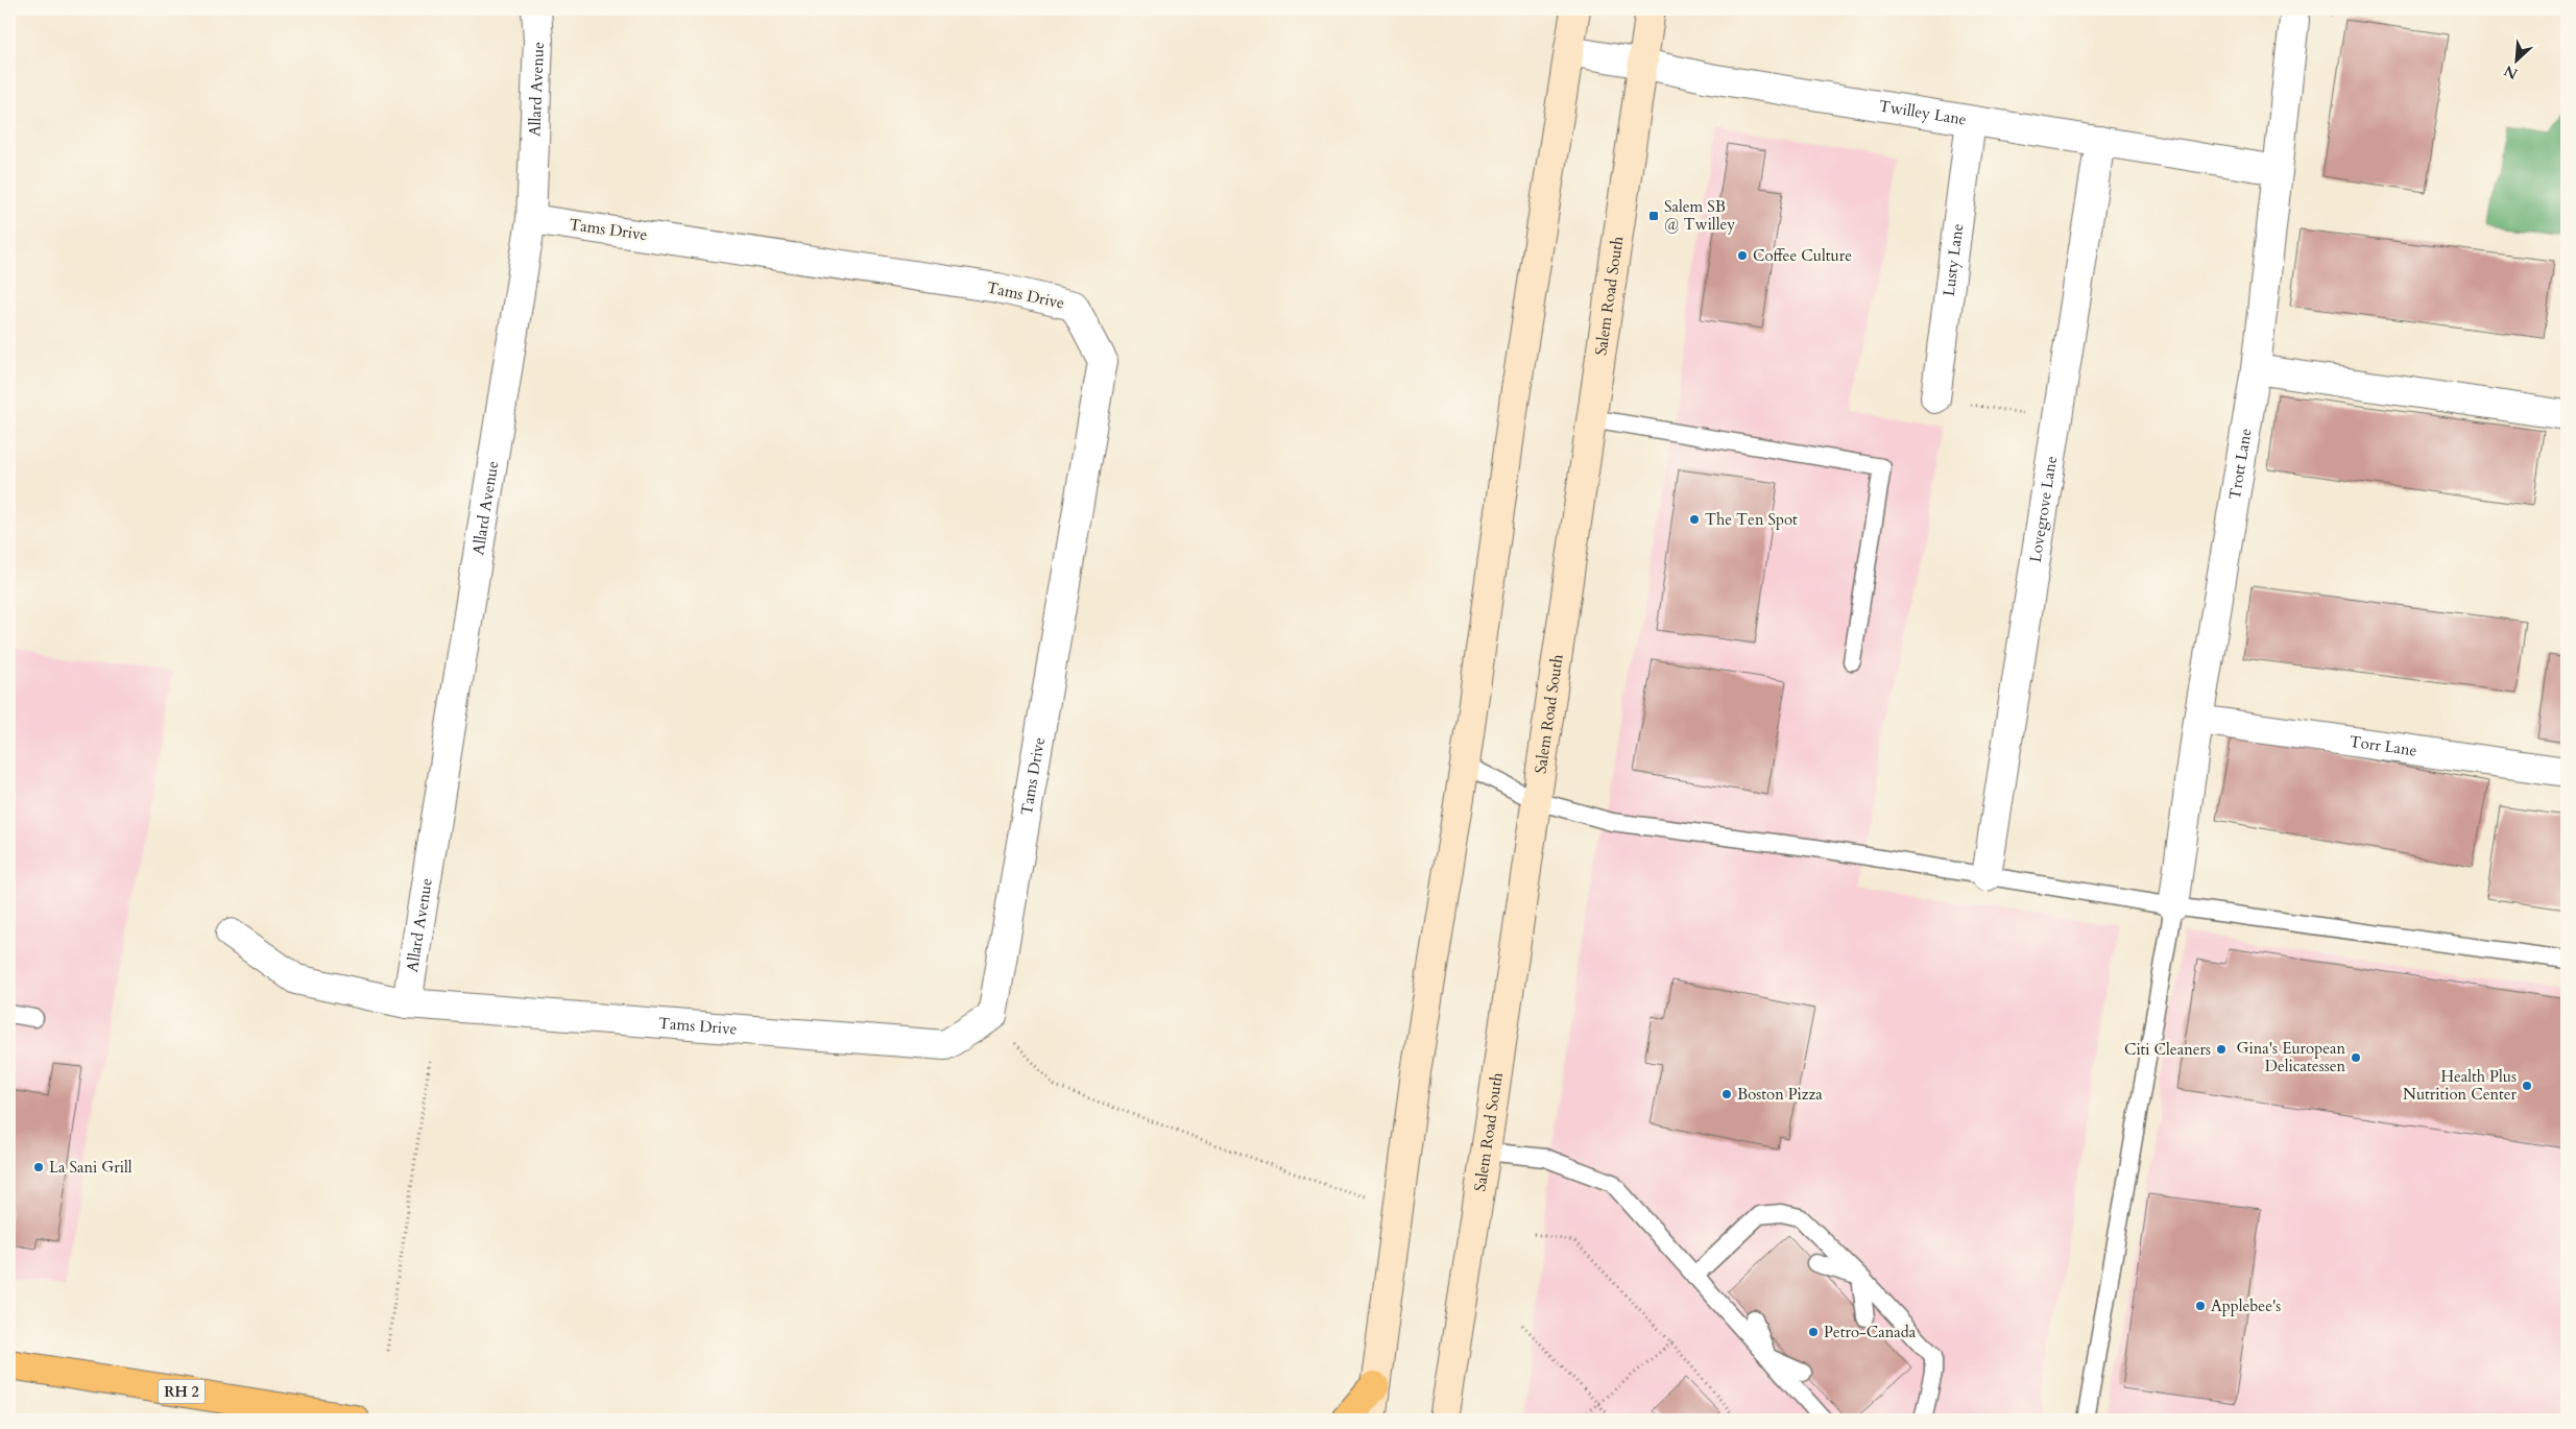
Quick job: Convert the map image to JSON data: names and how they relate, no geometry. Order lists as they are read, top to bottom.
{
  "streets": {
    "main road": ["Salem Road South", "RH 2"],
    "street": [
      "Allard Avenue",
      "Twilley Lane",
      "Tams Drive",
      "Lusty Lane",
      "Trott Lane",
      "Lovegrove Lane",
      "Torr Lane"
    ]
  },
  "crossings": [
    ["Allard Avenue", "Tams Drive"],
    ["Twilley Lane", "Lusty Lane"],
    ["Twilley Lane", "Salem Road South"],
    ["Twilley Lane", "Trott Lane"],
    ["Twilley Lane", "Lovegrove Lane"],
    ["Trott Lane", "Torr Lane"]
  ],
  "places": {
    "transit": ["Salem SB @ Twilley"],
    "other": [
      "Coffee Culture",
      "The Ten Spot",
      "Citi Cleaners",
      "Gina's European Delicatessen",
      "Health Plus Nutrition Center",
      "Boston Pizza",
      "La Sani Grill",
      "Applebee's",
      "Petro-Canada"
    ]
  },
  "north": "bottom left"
}
